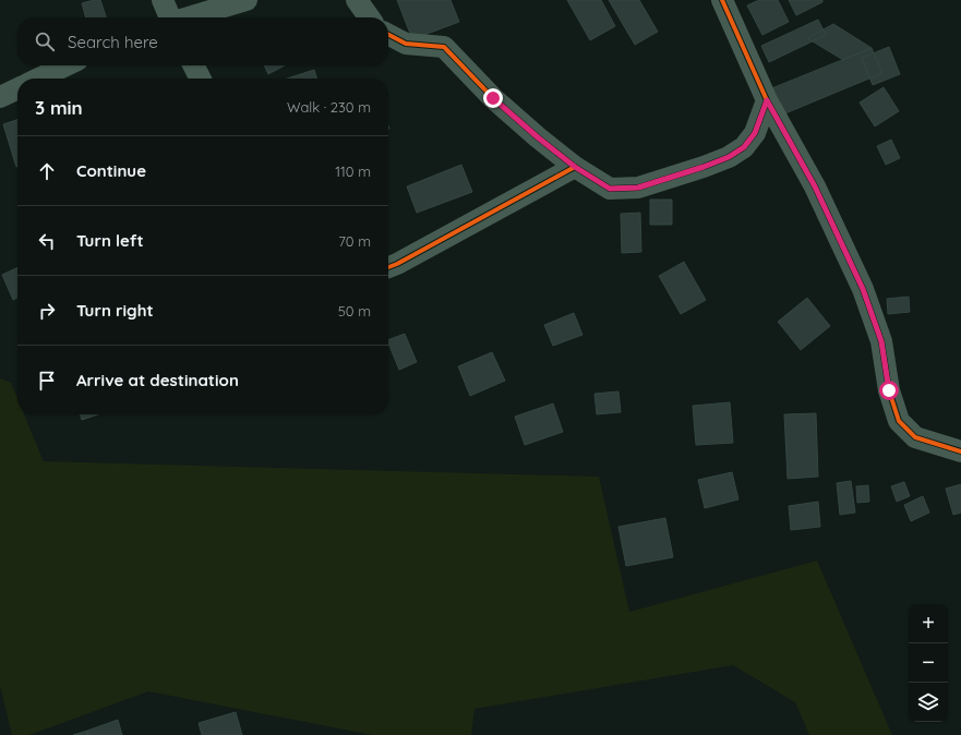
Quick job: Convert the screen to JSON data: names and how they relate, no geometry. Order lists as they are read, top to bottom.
{
  "page": {
    "search": "Search here",
    "heading": ["3 min", "Walk · 230 m"],
    "list": [
      ["Continue", "110 m"],
      ["Turn left", "70 m"],
      ["Turn right", "50 m"],
      "Arrive at destination"
    ],
    "map_buttons": ["+", "−"]
  }
}
